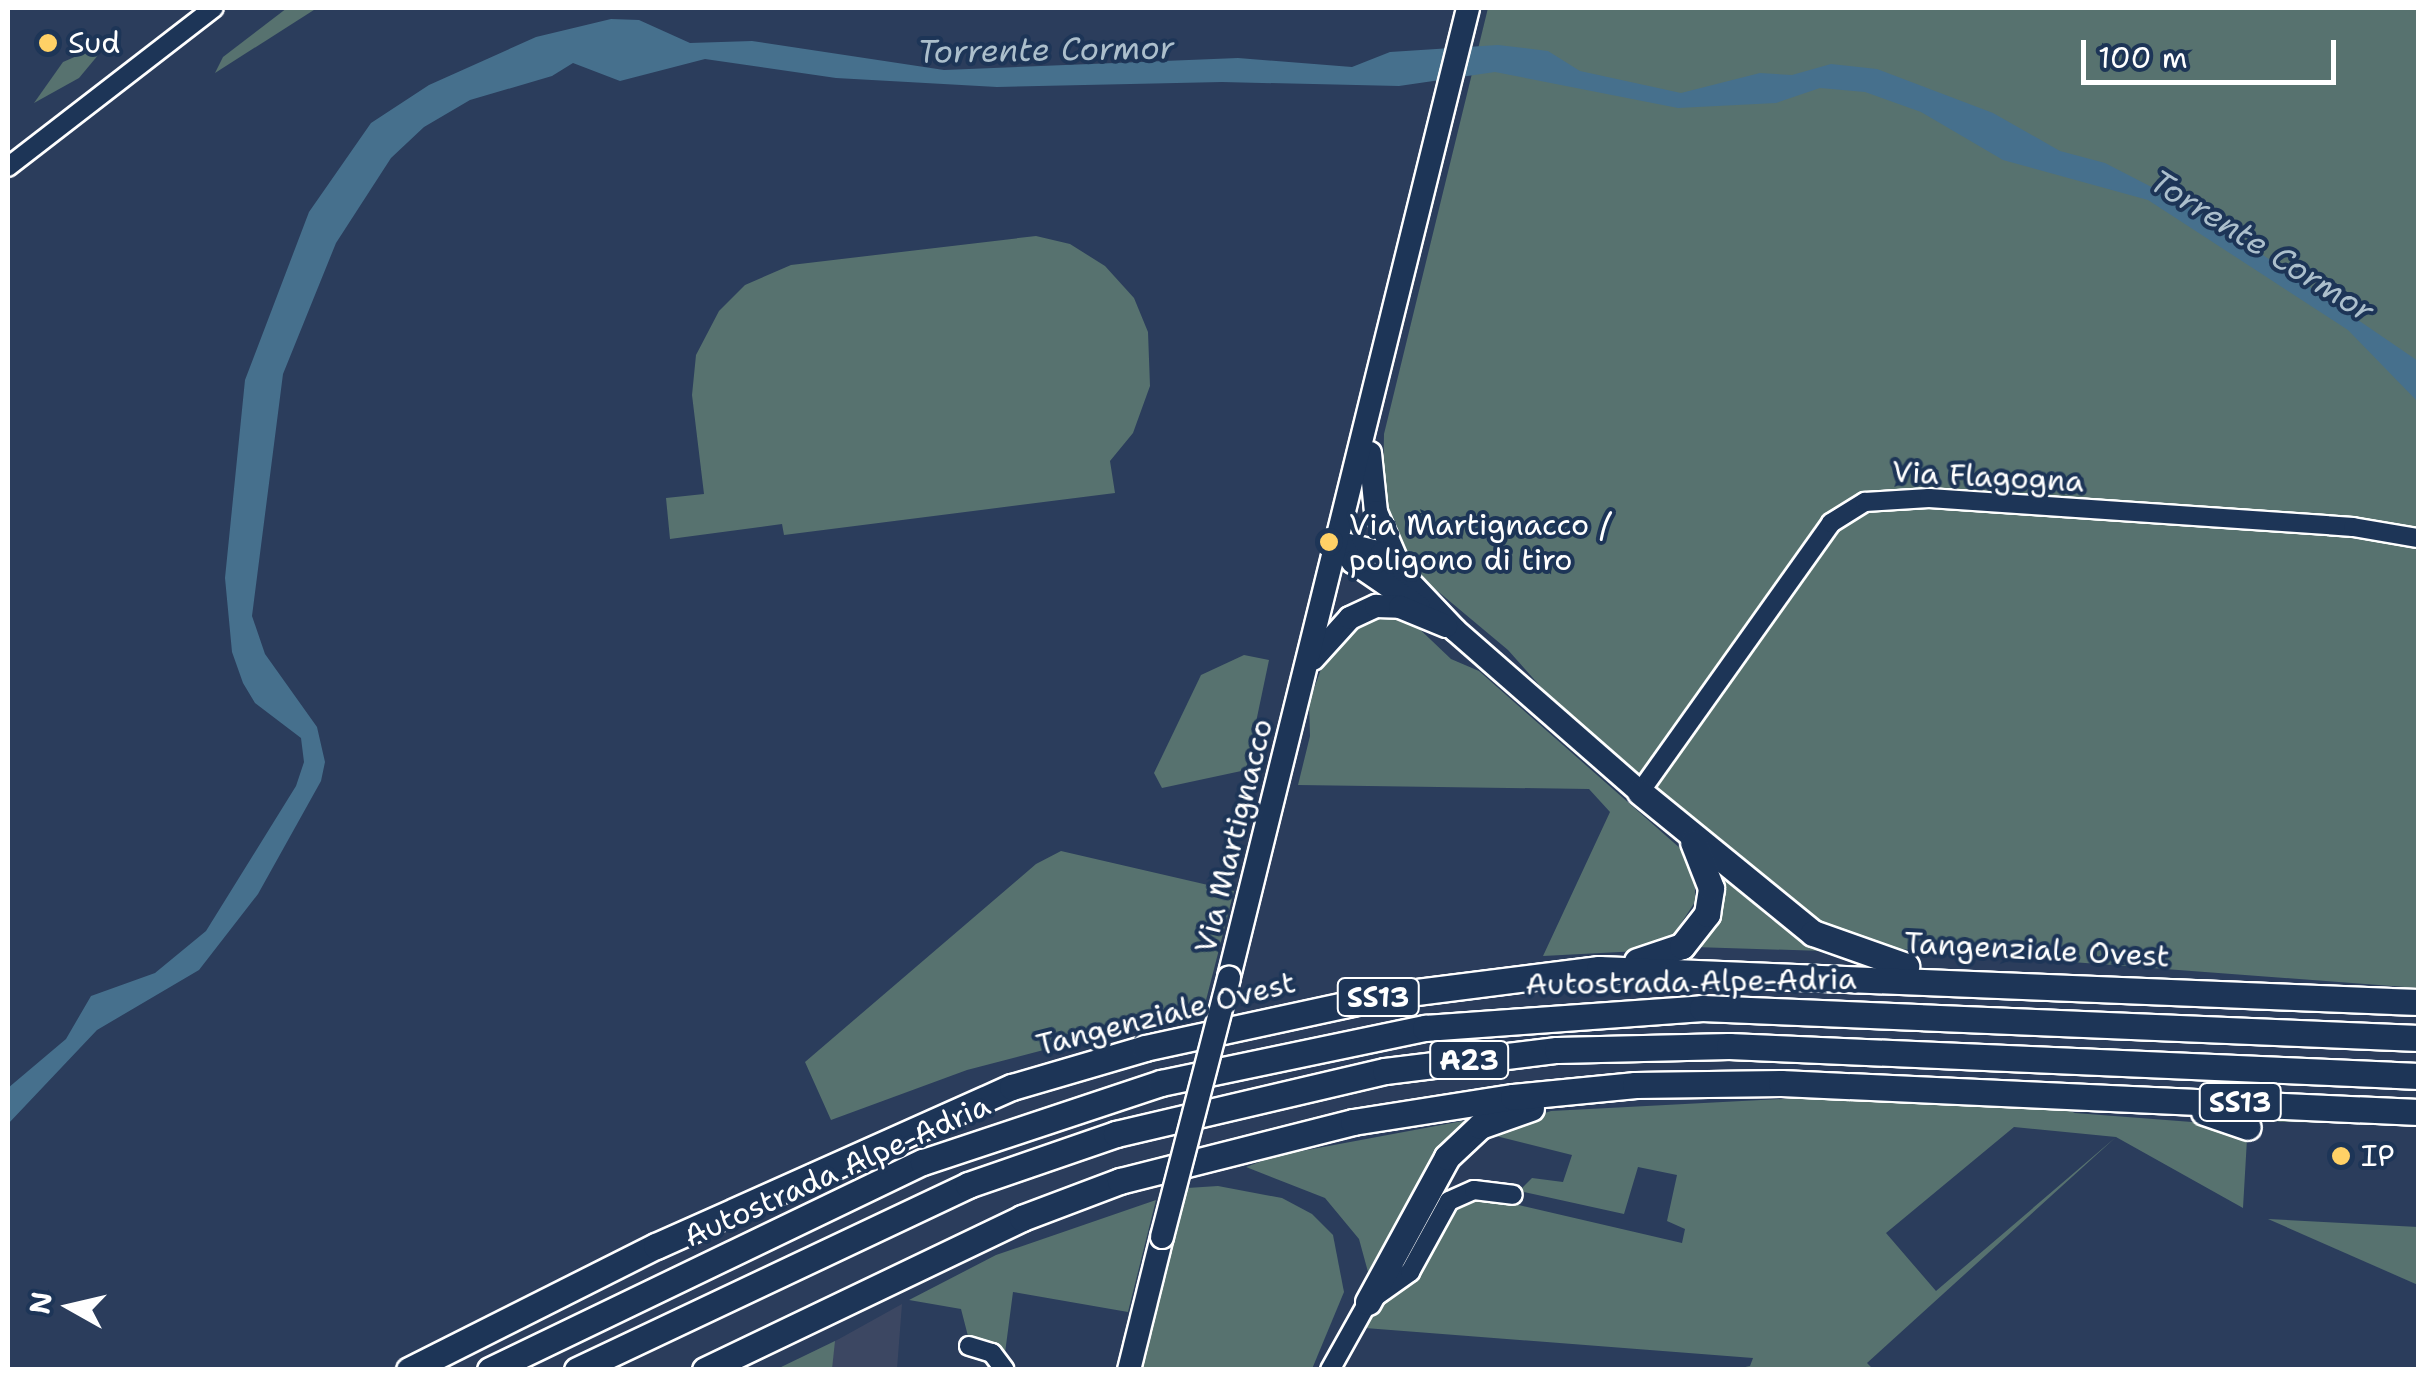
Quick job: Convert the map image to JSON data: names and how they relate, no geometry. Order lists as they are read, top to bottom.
{
  "streets": {
    "highway": [
      "Tangenziale Ovest",
      "Autostrada Alpe-Adria",
      "SS13",
      "A23"
    ],
    "main road": ["Via Martignacco"],
    "street": ["Via Flagogna"]
  },
  "crossings": [
    ["Via Flagogna", "Via Martignacco"]
  ],
  "water": ["Torrente Cormor"],
  "places": ["Sud", "Via Martignacco / poligono di tiro", "IP"],
  "scale_bar": "100 m",
  "north": "left"
}
